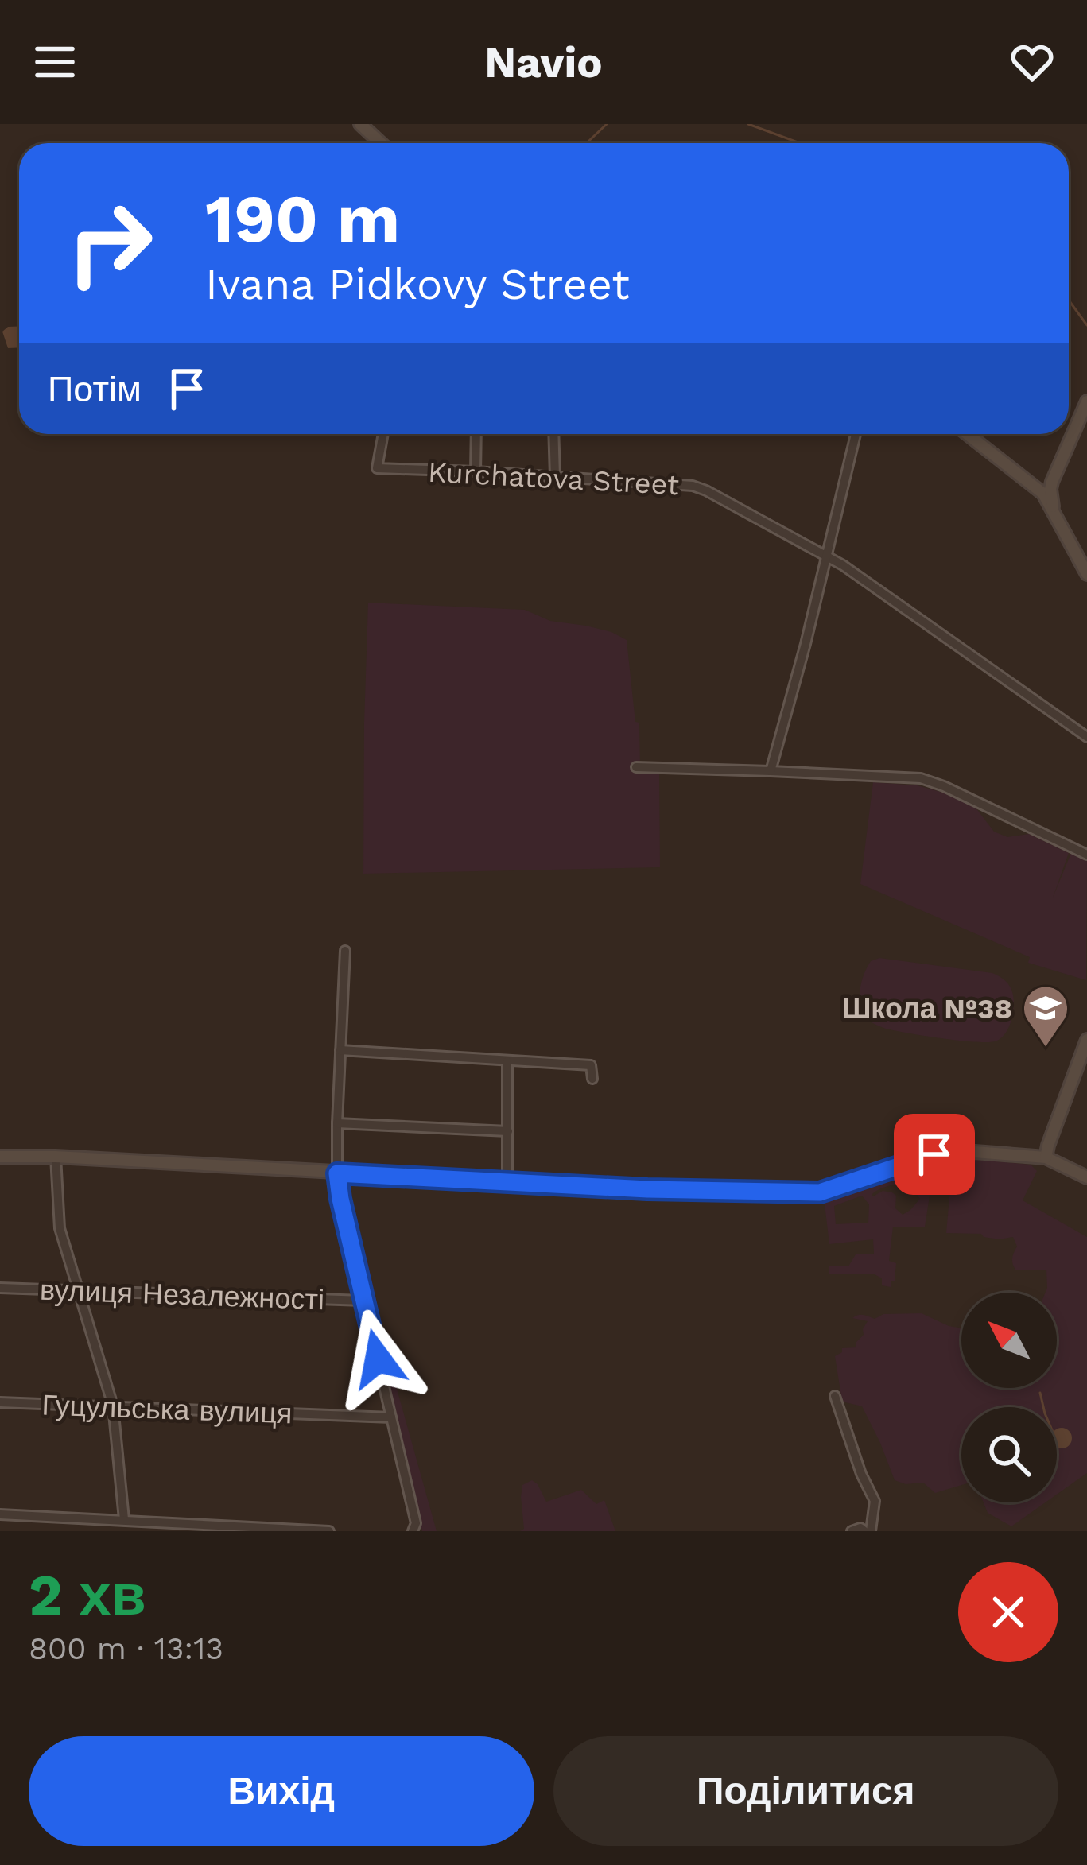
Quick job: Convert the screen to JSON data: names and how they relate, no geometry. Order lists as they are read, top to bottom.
{
  "streets": {
    "street": ["Kurchatova Street", "вулиця Незалежності", "Гуцульська вулиця"]
  },
  "places": {
    "school or university": ["Школа №38"]
  },
  "north": "top left",
  "page": {
    "header": "Navio",
    "turn": ["190 m", "Ivana Pidkovy Street"],
    "then": "Потім",
    "heading": ["2 хв", "800 m · 13:13"],
    "buttons": ["Вихід", "Поділитися"]
  }
}
